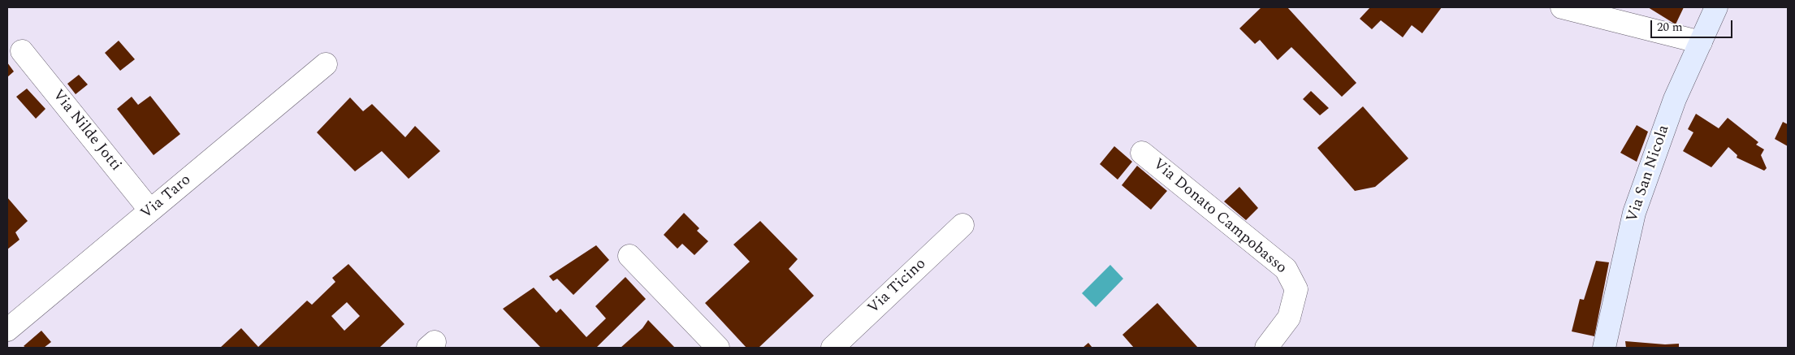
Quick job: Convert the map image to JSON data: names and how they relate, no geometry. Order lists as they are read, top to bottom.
{
  "streets": {
    "street": [
      "Via Nilde Jotti",
      "Via San Nicola",
      "Via Taro",
      "Via Donato Campobasso",
      "Via Ticino"
    ]
  },
  "crossings": [
    ["Via Nilde Jotti", "Via Taro"]
  ],
  "scale_bar": "20 m"
}
